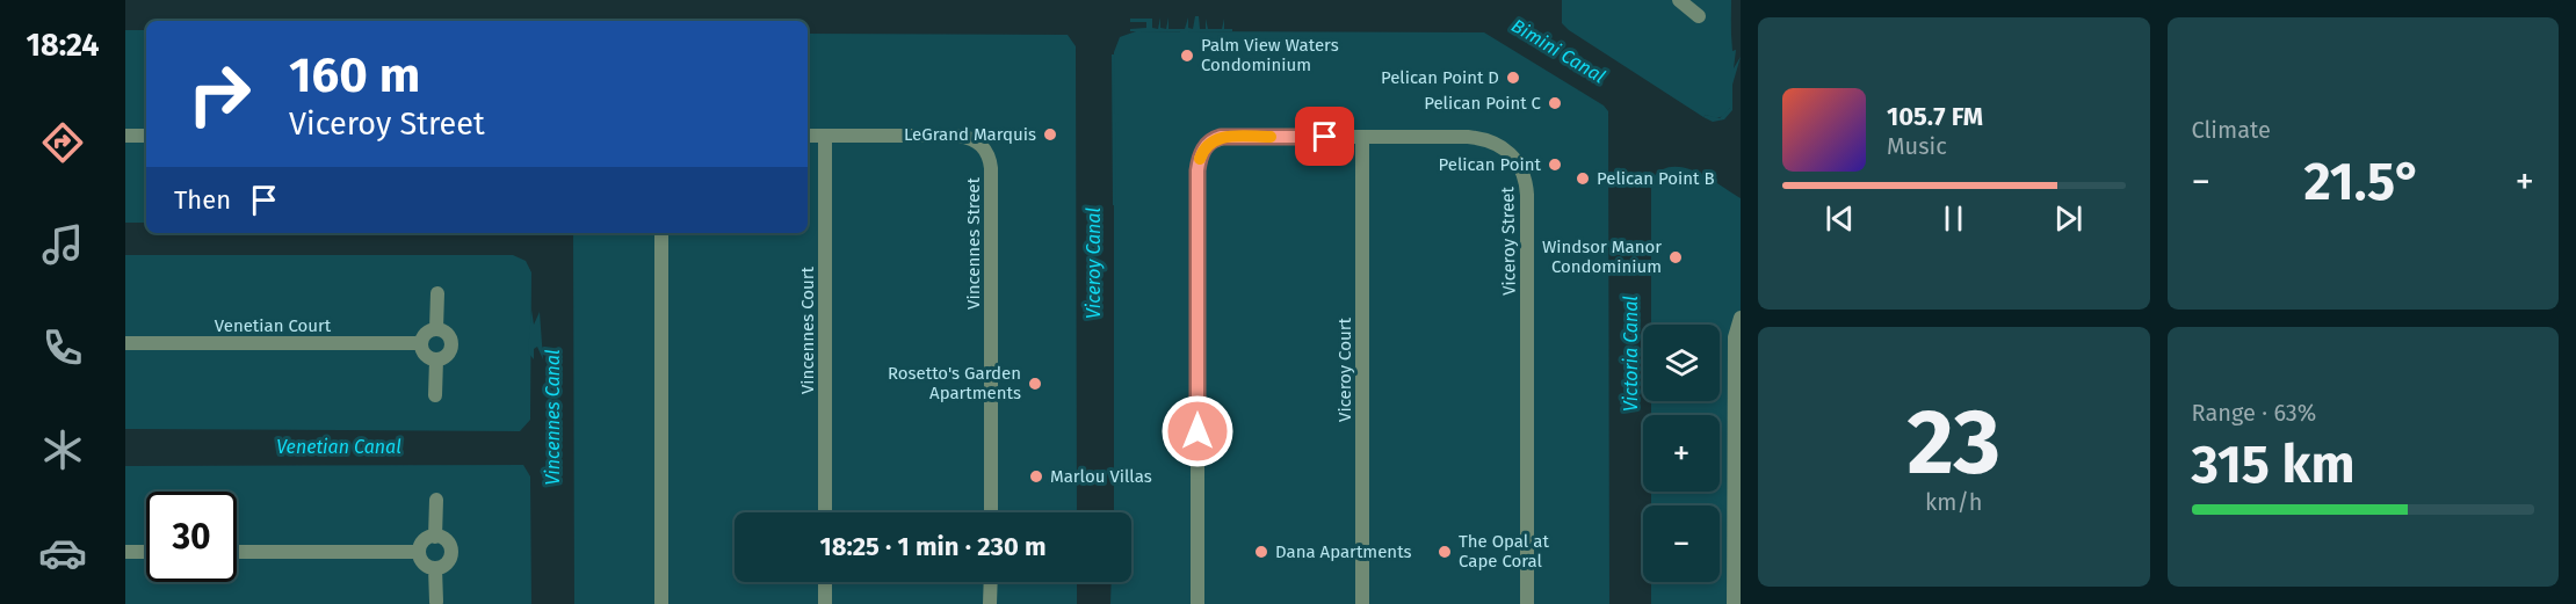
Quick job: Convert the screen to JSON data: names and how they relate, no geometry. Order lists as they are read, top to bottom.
{
  "streets": {
    "street": [
      "Viceroy Street",
      "Vincennes Street",
      "Venetian Court",
      "Vincennes Court",
      "Viceroy Court"
    ]
  },
  "crossings": [
    ["Viceroy Street", "Viceroy Court"],
    ["Vincennes Street", "Vincennes Court"]
  ],
  "water": [
    "Bimini Canal",
    "Viceroy Canal",
    "Victoria Canal",
    "Vincennes Canal",
    "Venetian Canal"
  ],
  "places": [
    "Palm View Waters Condominium",
    "Pelican Point D",
    "Pelican Point C",
    "LeGrand Marquis",
    "Pelican Point",
    "Pelican Point B",
    "Windsor Manor Condominium",
    "Rosetto's Garden Apartments",
    "Marlou Villas",
    "Dana Apartments",
    "The Opal at Cape Coral"
  ],
  "page": {
    "tabs": "18:24",
    "tile": [
      "Climate",
      ["23", "km/h"],
      ["Range · 63%", "315 km"]
    ],
    "turn": ["160 m", "Viceroy Street"],
    "song": ["105.7 FM", "Music"],
    "heat": ["−", "21.5°", "+"],
    "then": "Then",
    "map_buttons": ["+", "−"],
    "limit": "30",
    "trip": "18:25 · 1 min · 230 m"
  }
}
